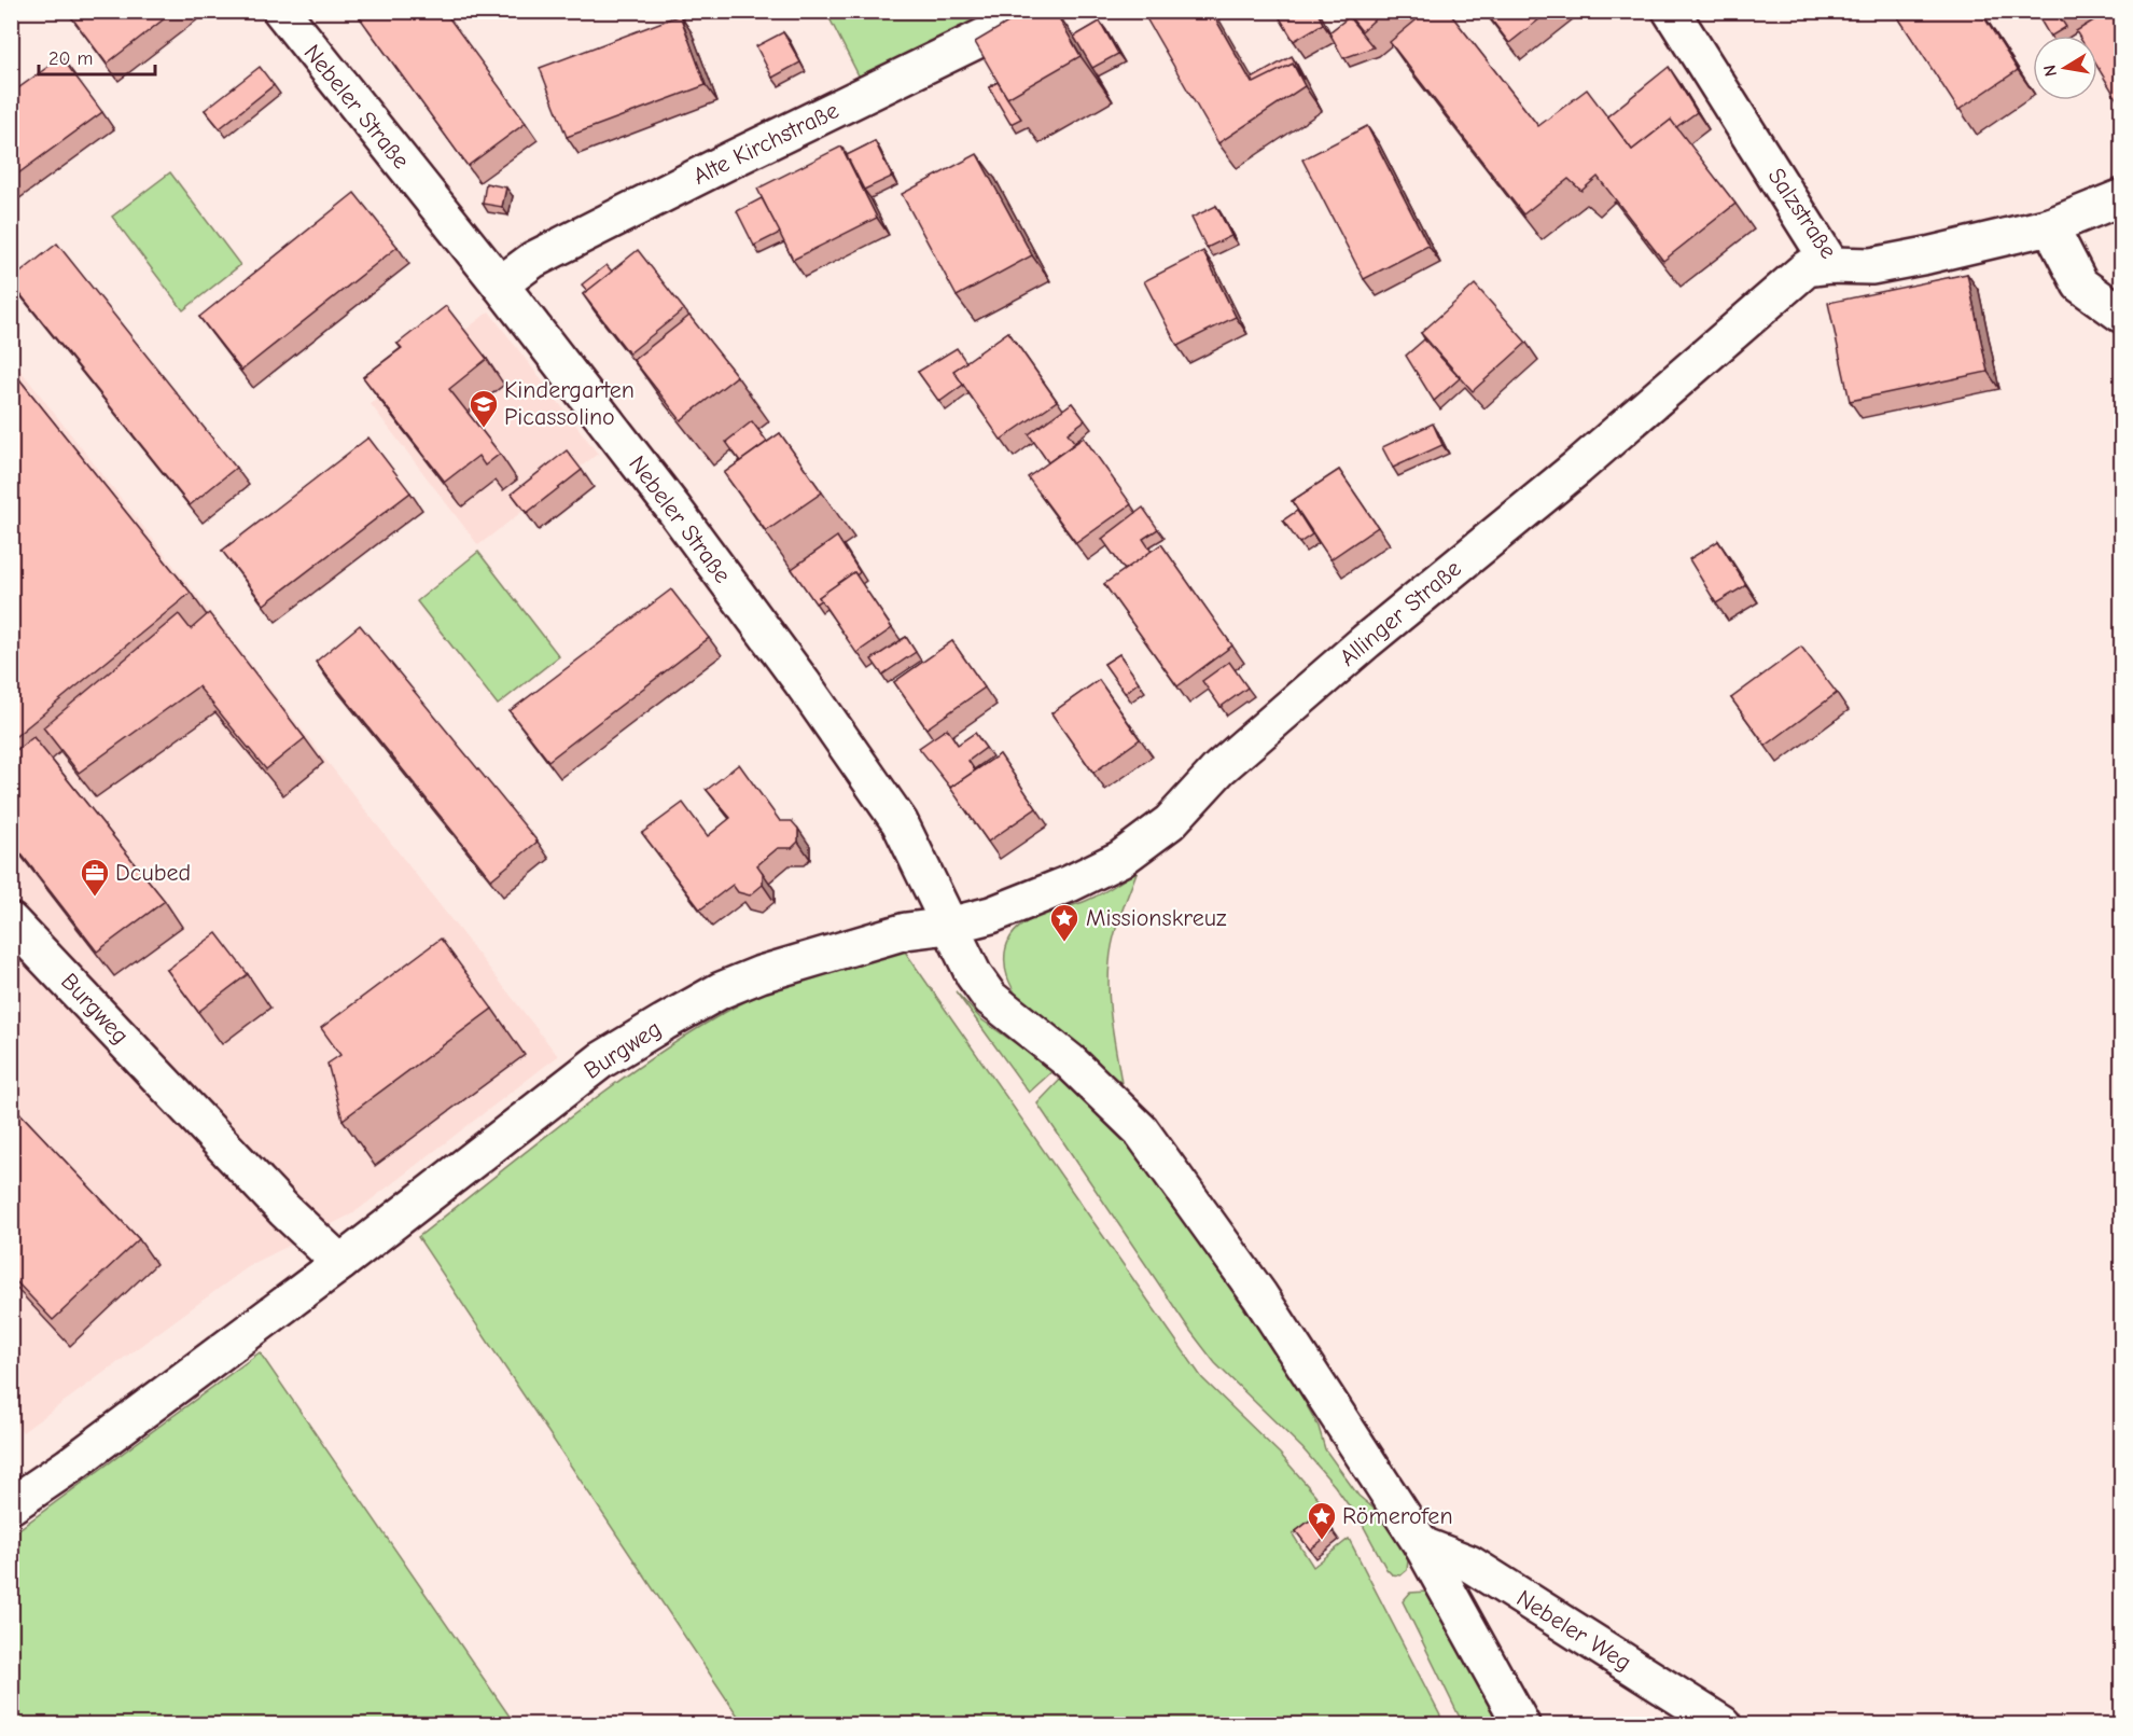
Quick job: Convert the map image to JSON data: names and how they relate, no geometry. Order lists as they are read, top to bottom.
{
  "streets": {
    "street": [
      "Nebeler Straße",
      "Alte Kirchstraße",
      "Salzstraße",
      "Allinger Straße",
      "Burgweg",
      "Nebeler Weg"
    ]
  },
  "crossings": [
    ["Nebeler Straße", "Alte Kirchstraße"],
    ["Nebeler Straße", "Allinger Straße"],
    ["Nebeler Straße", "Burgweg"],
    ["Nebeler Straße", "Nebeler Weg"],
    ["Salzstraße", "Allinger Straße"],
    ["Allinger Straße", "Burgweg"]
  ],
  "places": {
    "school or university": ["Kindergarten Picassolino"],
    "office": ["Dcubed"],
    "place": ["Missionskreuz", "Römerofen"]
  },
  "scale_bar": "20 m",
  "north": "left"
}
